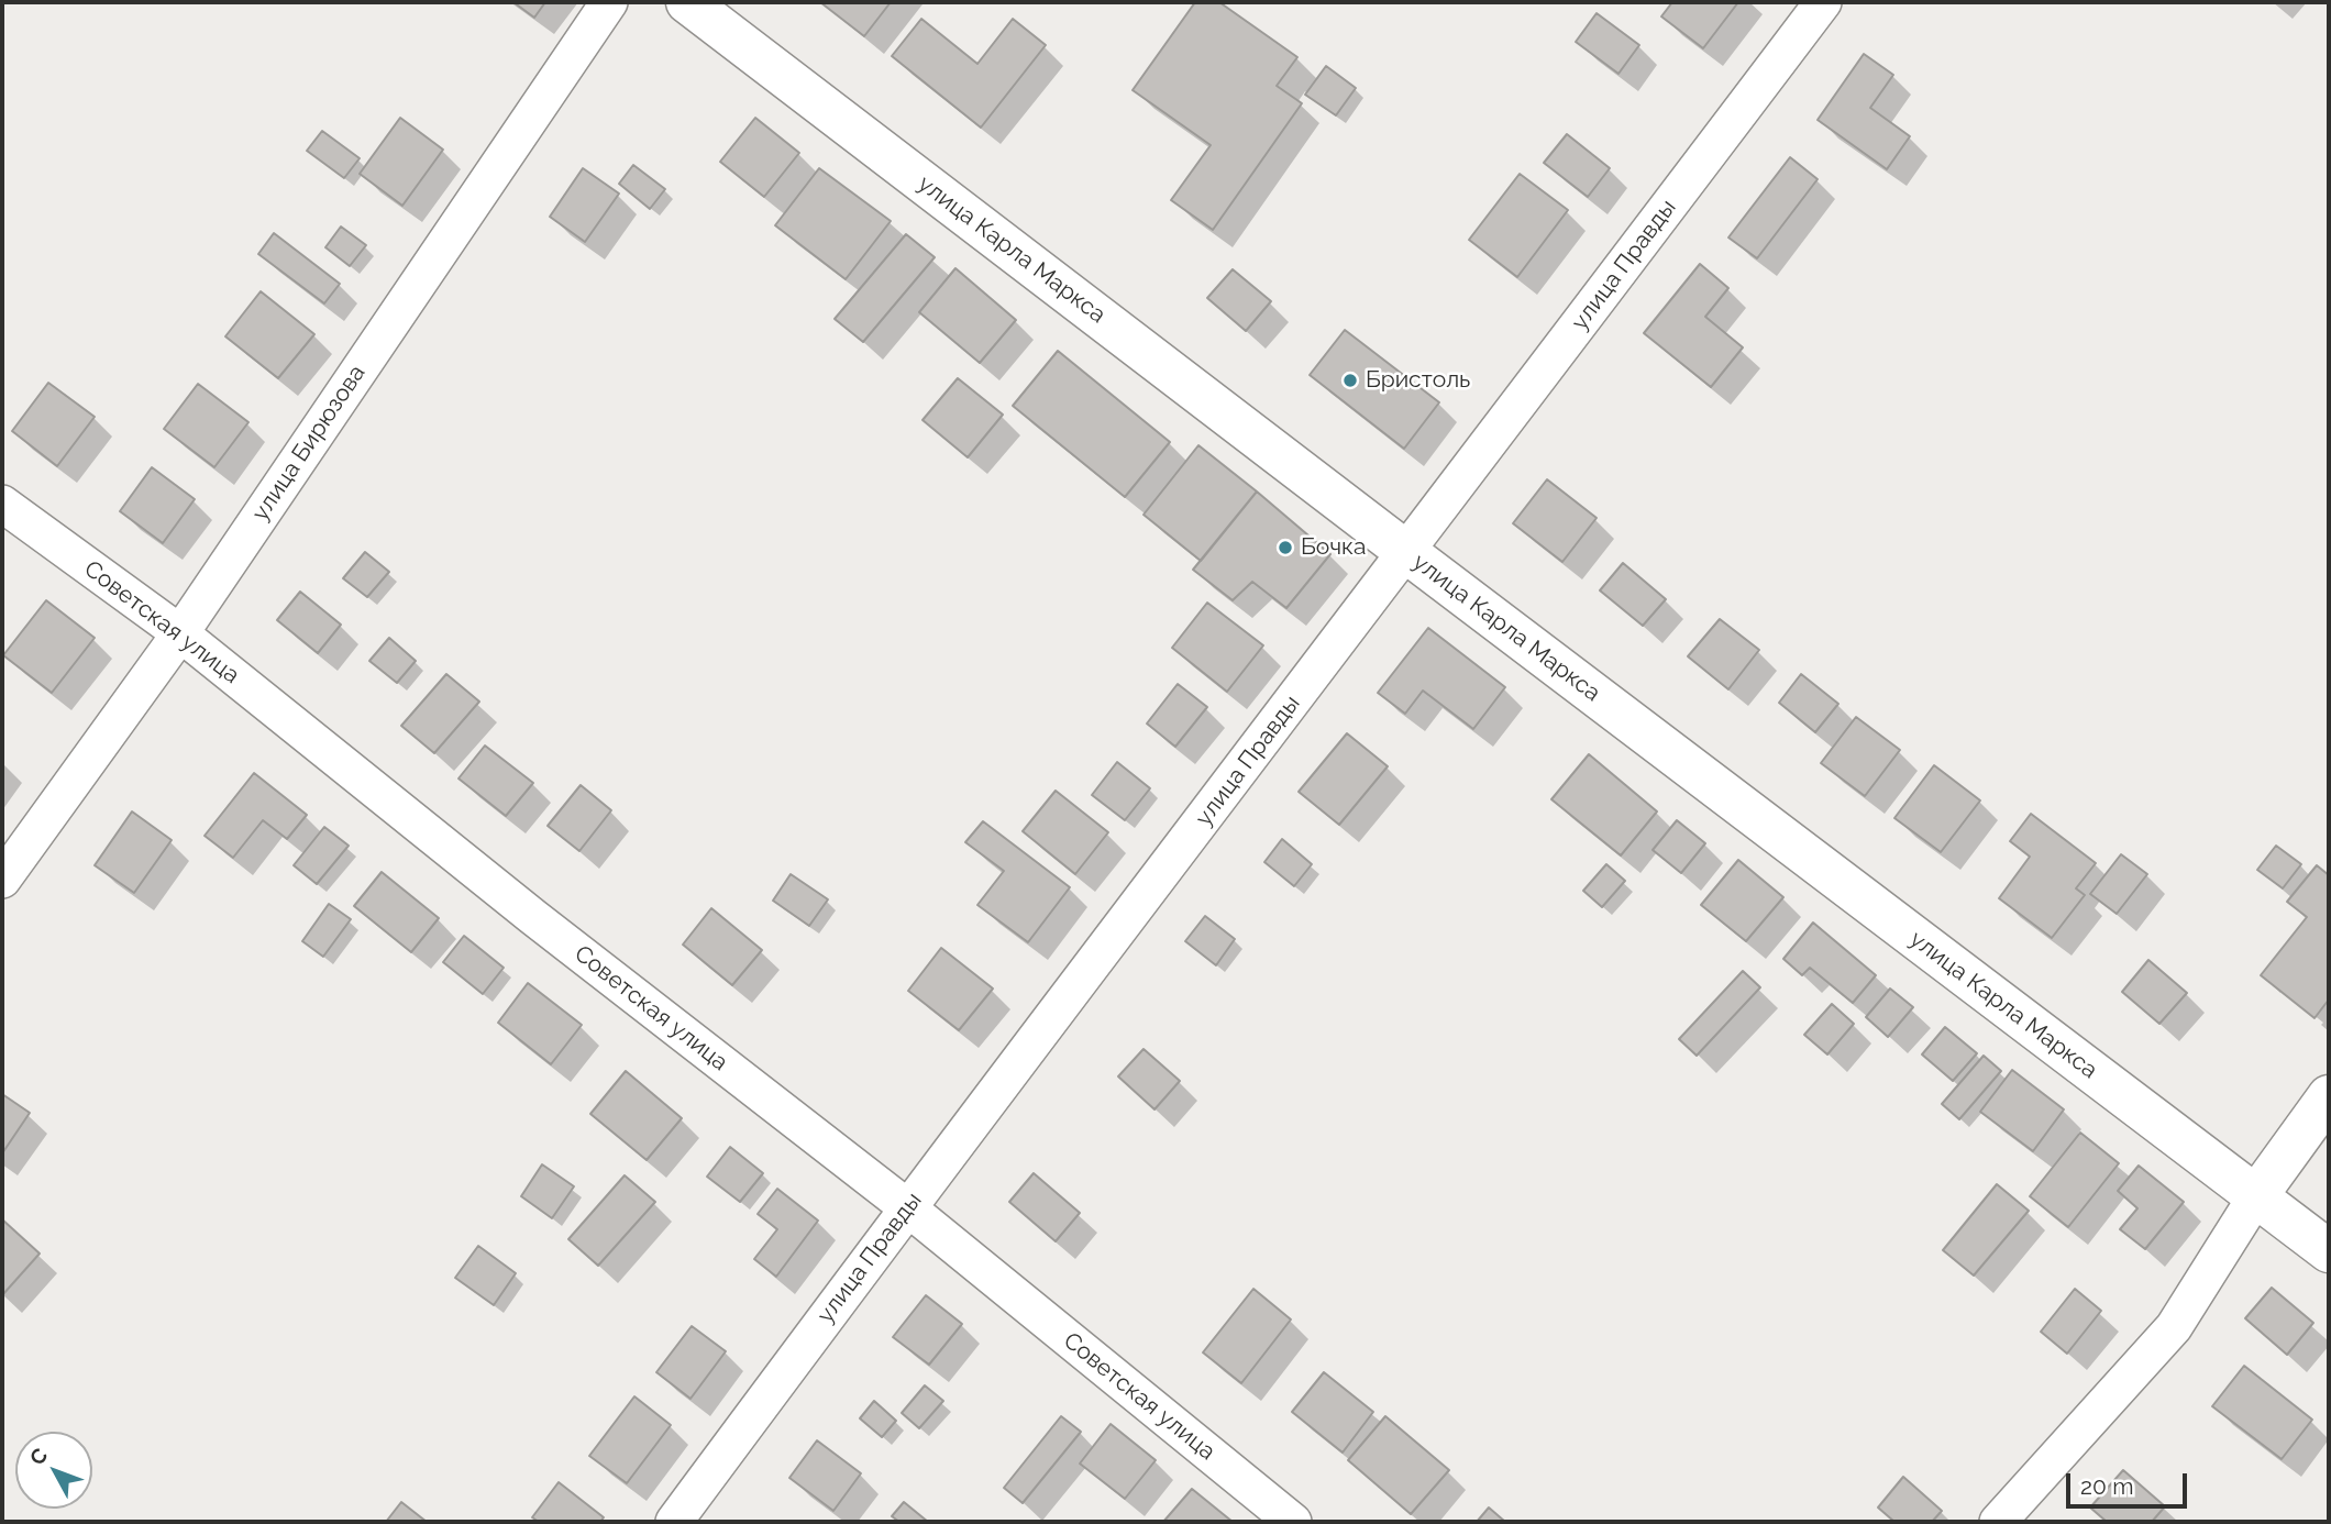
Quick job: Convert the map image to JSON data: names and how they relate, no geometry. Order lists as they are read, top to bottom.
{
  "streets": {
    "main road": ["улица Карла Маркса"],
    "street": ["улица Правды", "улица Бирюзова", "Советская улица"]
  },
  "crossings": [
    ["улица Карла Маркса", "улица Правды"],
    ["улица Правды", "Советская улица"],
    ["улица Бирюзова", "Советская улица"]
  ],
  "places": ["Бристоль", "Бочка"],
  "scale_bar": "20 m",
  "north": "top left"
}
